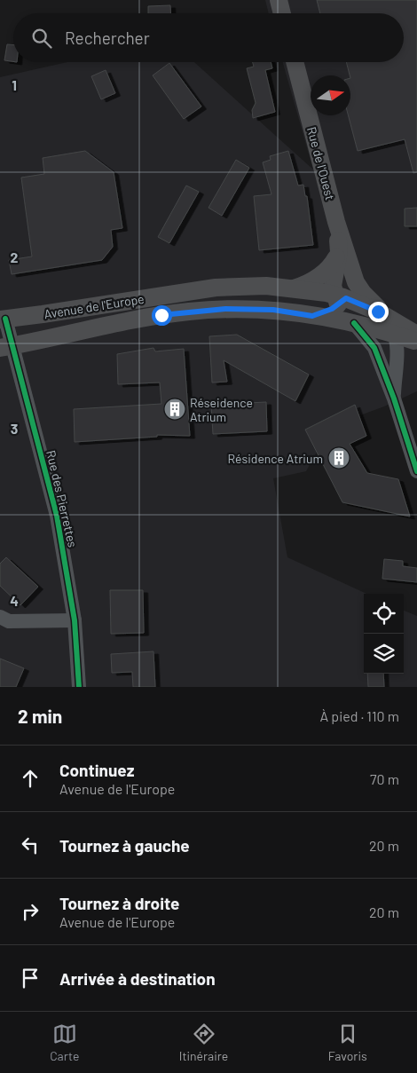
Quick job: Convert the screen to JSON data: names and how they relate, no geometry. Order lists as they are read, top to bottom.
{
  "streets": {
    "main road": ["Rue de l'Ouest", "Avenue de l'Europe"],
    "street": ["Rue des Pierrettes"]
  },
  "crossings": [
    ["Avenue de l'Europe", "Rue des Pierrettes"]
  ],
  "places": {
    "building": ["Réseidence Atrium", "Résidence Atrium"]
  },
  "north": "right",
  "page": {
    "search": "Rechercher",
    "heading": ["2 min", "À pied · 110 m"],
    "list": [
      ["Continuez", "Avenue de l'Europe", "70 m"],
      ["Tournez à gauche", "20 m"],
      ["Tournez à droite", "Avenue de l'Europe", "20 m"],
      "Arrivée à destination"
    ],
    "nav": ["Carte", "Itinéraire", "Favoris"]
  },
  "grid": {
    "rows": [
      "1",
      "2",
      "3",
      "4"
    ]
  }
}
